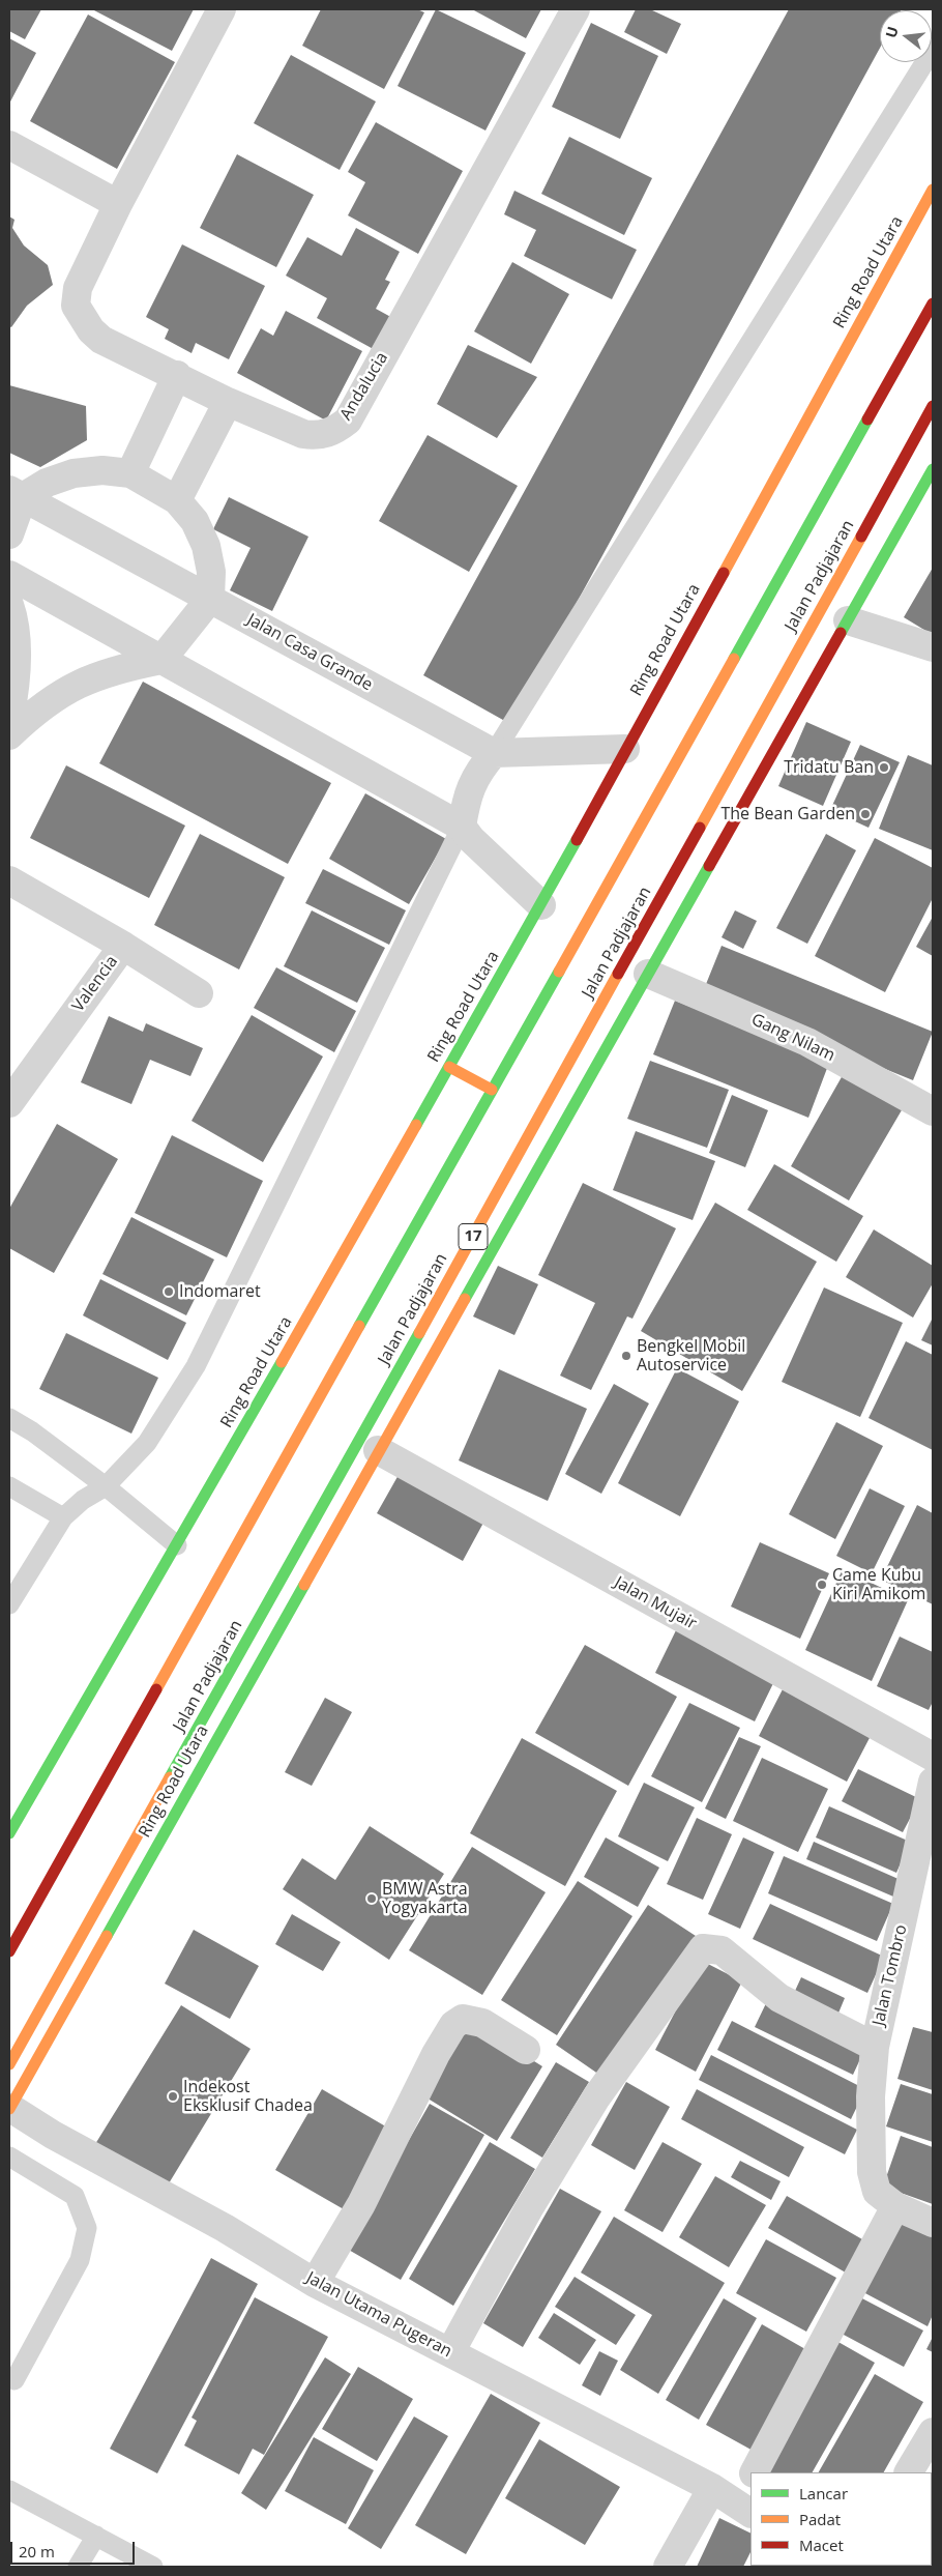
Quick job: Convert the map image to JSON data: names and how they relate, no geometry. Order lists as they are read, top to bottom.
{
  "streets": {
    "highway": ["Ring Road Utara", "Jalan Padjajaran", "17"],
    "street": [
      "Andalucia",
      "Jalan Casa Grande",
      "Valencia",
      "Gang Nilam",
      "Jalan Mujair",
      "Jalan Tombro",
      "Jalan Utama Pugeran"
    ]
  },
  "crossings": [
    ["Ring Road Utara", "Gang Nilam"],
    ["Ring Road Utara", "Jalan Mujair"],
    ["Ring Road Utara", "Jalan Utama Pugeran"]
  ],
  "places": [
    "Tridatu Ban",
    "The Bean Garden",
    "Indomaret",
    "Bengkel Mobil Autoservice",
    "Came Kubu Kiri Amikom",
    "BMW Astra Yogyakarta",
    "Indekost Eksklusif Chadea"
  ],
  "legend": ["Lancar", "Padat", "Macet"],
  "scale_bar": "20 m",
  "north": "left"
}
